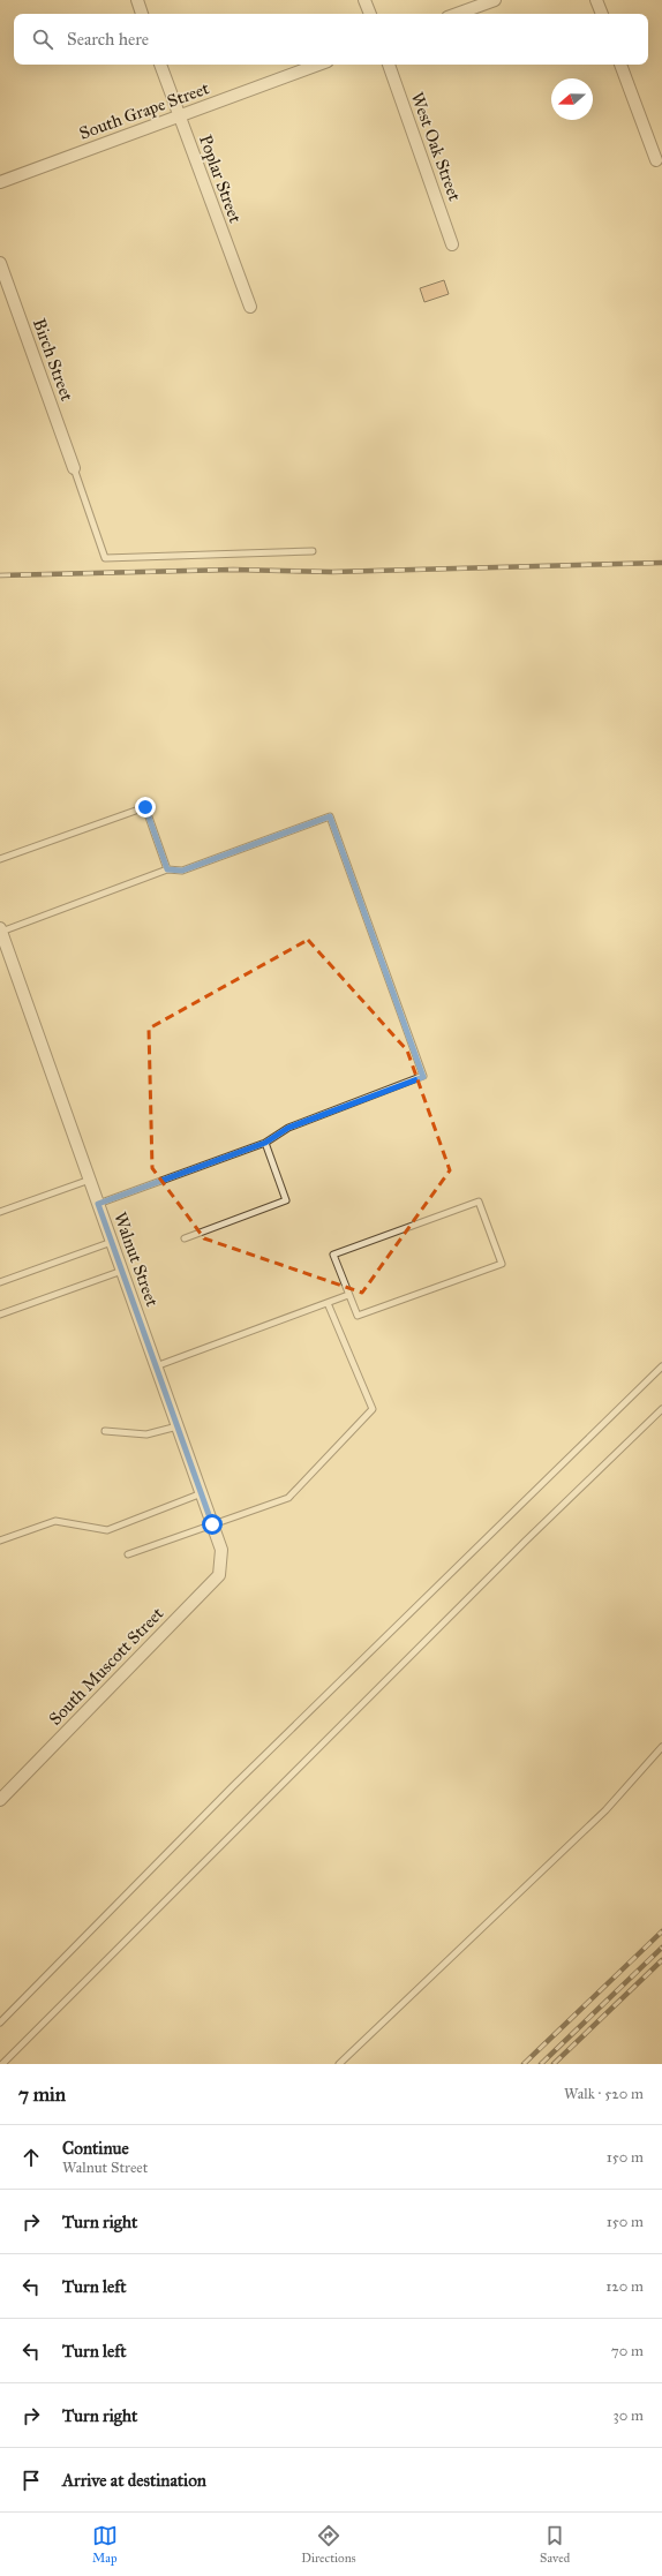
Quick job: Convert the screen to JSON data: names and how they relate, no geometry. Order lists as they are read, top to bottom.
{
  "streets": {
    "street": [
      "South Grape Street",
      "West Oak Street",
      "Poplar Street",
      "Birch Street",
      "Walnut Street",
      "South Muscott Street"
    ]
  },
  "crossings": [
    ["South Grape Street", "Poplar Street"],
    ["Walnut Street", "South Muscott Street"]
  ],
  "north": "left",
  "page": {
    "search": "Search here",
    "heading": ["7 min", "Walk · 520 m"],
    "list": [
      ["Continue", "Walnut Street", "150 m"],
      ["Turn right", "150 m"],
      ["Turn left", "120 m"],
      ["Turn left", "70 m"],
      ["Turn right", "30 m"],
      "Arrive at destination"
    ],
    "nav": ["Map", "Directions", "Saved"]
  }
}
